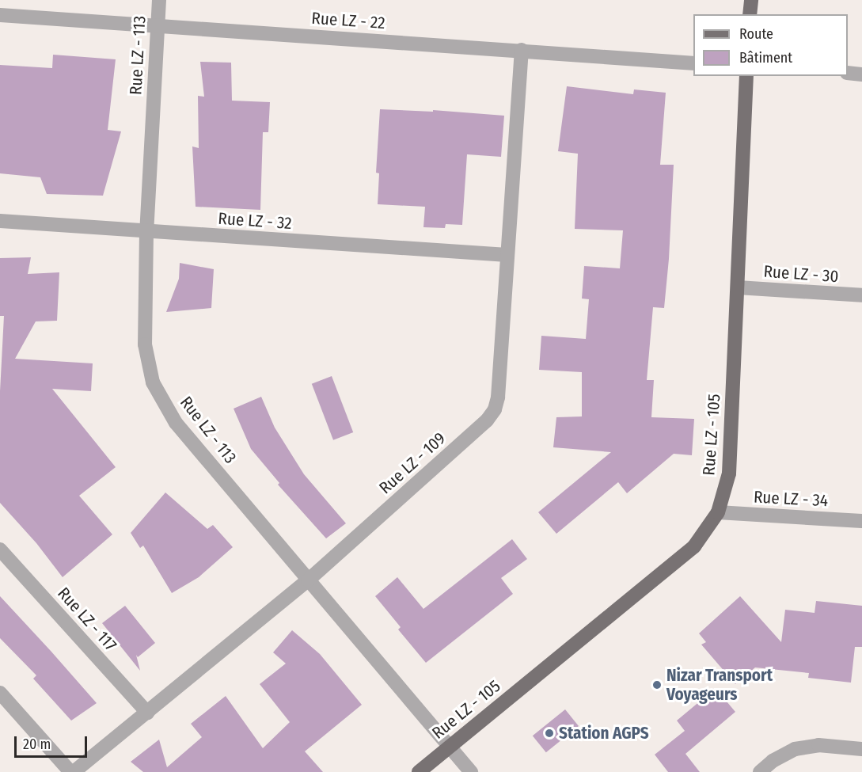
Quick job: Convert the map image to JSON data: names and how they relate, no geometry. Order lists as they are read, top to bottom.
{
  "streets": {
    "main road": ["Rue LZ - 105"],
    "street": [
      "Rue LZ - 22",
      "Rue LZ - 113",
      "Rue LZ - 32",
      "Rue LZ - 30",
      "Rue LZ - 109",
      "Rue LZ - 34",
      "Rue LZ - 117"
    ]
  },
  "crossings": [
    ["Rue LZ - 22", "Rue LZ - 113"],
    ["Rue LZ - 22", "Rue LZ - 109"],
    ["Rue LZ - 113", "Rue LZ - 32"],
    ["Rue LZ - 113", "Rue LZ - 105"],
    ["Rue LZ - 113", "Rue LZ - 109"],
    ["Rue LZ - 32", "Rue LZ - 109"],
    ["Rue LZ - 30", "Rue LZ - 105"],
    ["Rue LZ - 105", "Rue LZ - 34"],
    ["Rue LZ - 109", "Rue LZ - 117"]
  ],
  "places": ["Nizar Transport Voyageurs", "Station AGPS"],
  "legend": ["Route", "Bâtiment"],
  "scale_bar": "20 m"
}
